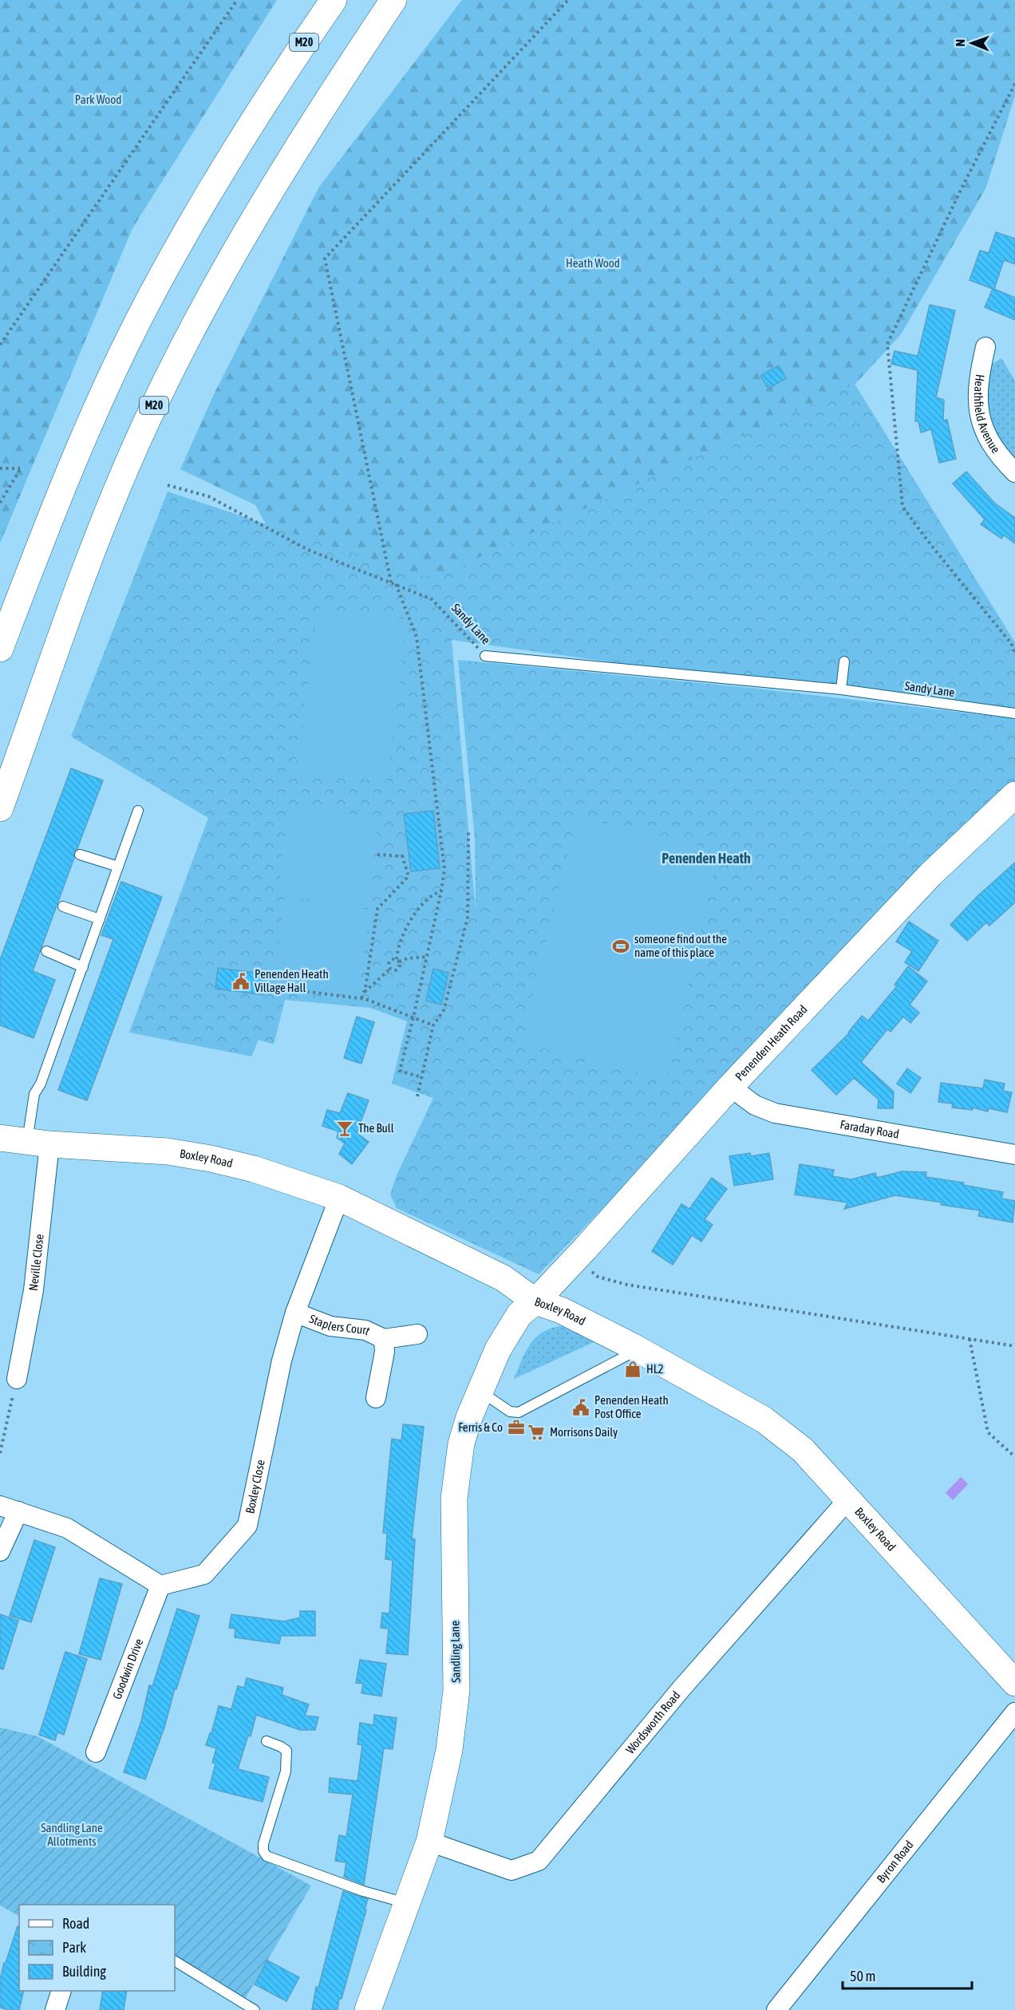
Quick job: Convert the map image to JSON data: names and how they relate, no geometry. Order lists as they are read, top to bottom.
{
  "streets": {
    "main road": [
      "M20",
      "Penenden Heath Road",
      "Boxley Road",
      "Sandling Lane"
    ],
    "street": [
      "Heathfield Avenue",
      "Faraday Road",
      "Neville Close",
      "Staplers Court",
      "Boxley Close",
      "Goodwin Drive",
      "Wordsworth Road",
      "Byron Road"
    ],
    "lane": ["Sandy Lane"]
  },
  "crossings": [
    ["Penenden Heath Road", "Faraday Road"],
    ["Penenden Heath Road", "Boxley Road"],
    ["Penenden Heath Road", "Sandling Lane"],
    ["Boxley Road", "Neville Close"],
    ["Boxley Road", "Boxley Close"],
    ["Boxley Road", "Sandling Lane"],
    ["Boxley Road", "Wordsworth Road"],
    ["Staplers Court", "Boxley Close"],
    ["Boxley Close", "Goodwin Drive"],
    ["Sandling Lane", "Wordsworth Road"]
  ],
  "districts": ["Penenden Heath"],
  "parks": ["Park Wood", "Heath Wood", "Sandling Lane Allotments"],
  "places": {
    "sports": ["someone find out the name of this place"],
    "public building": ["Penenden Heath Village Hall", "Penenden Heath Post Office"],
    "bar": ["The Bull"],
    "shop": ["HL2"],
    "office": ["Ferris & Co"],
    "supermarket": ["Morrisons Daily"]
  },
  "legend": ["Road", "Park", "Building"],
  "scale_bar": "50 m",
  "north": "left"
}
